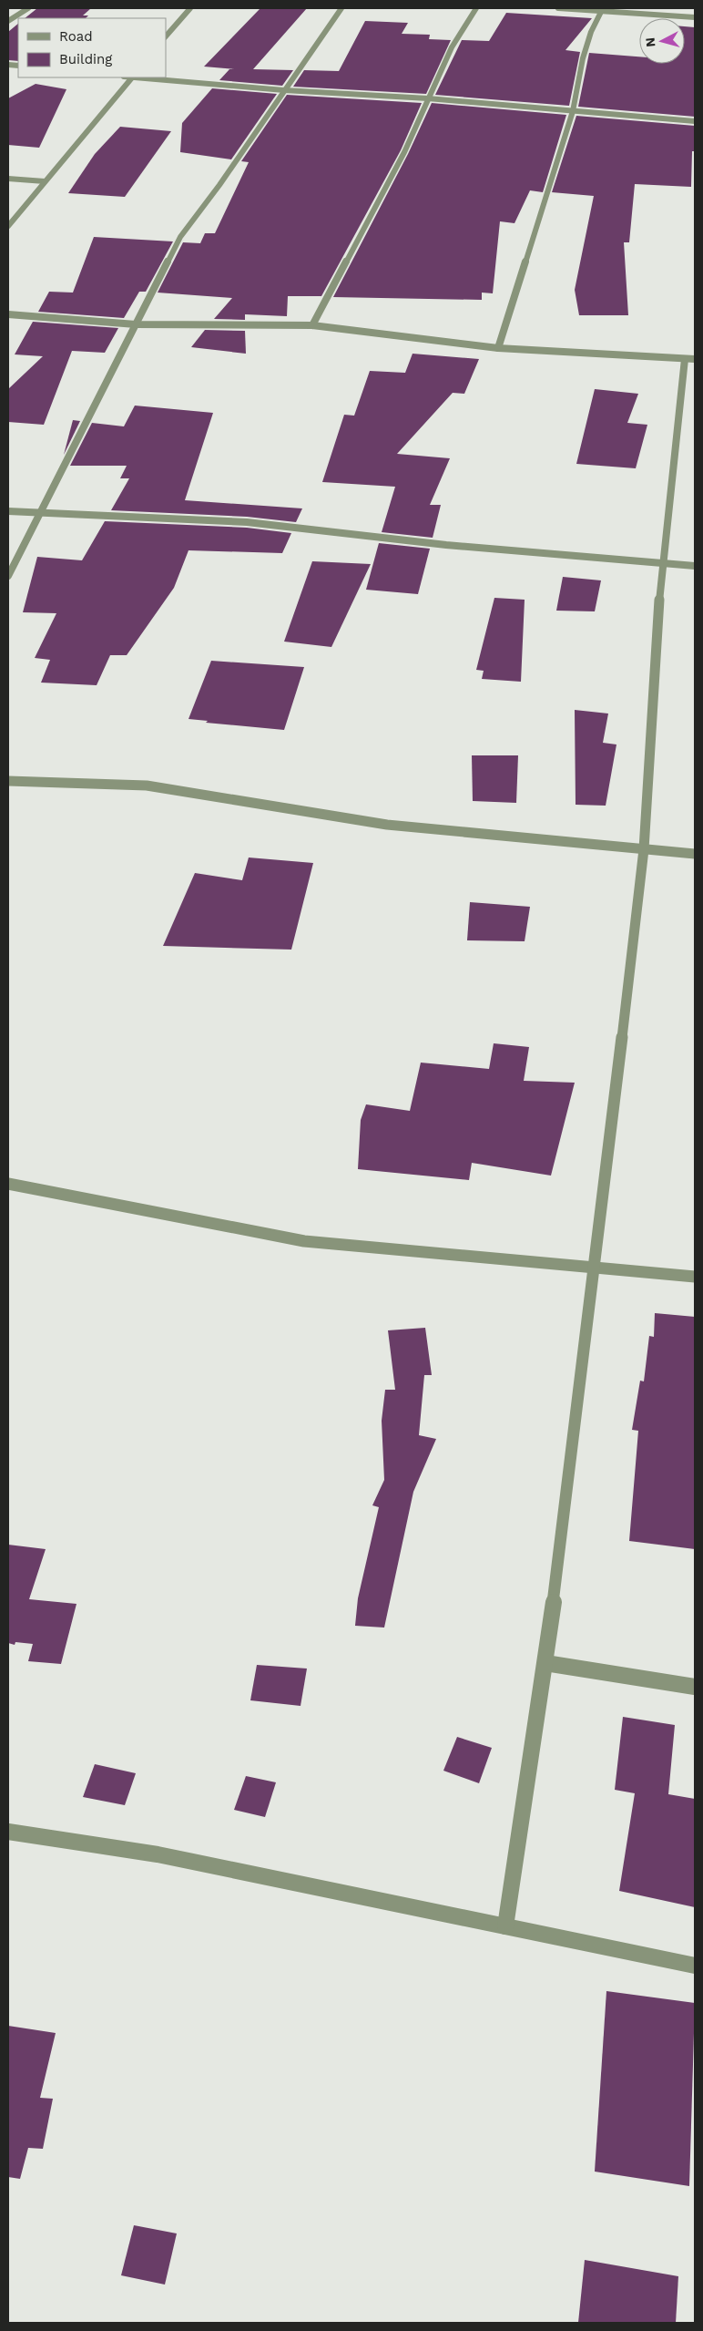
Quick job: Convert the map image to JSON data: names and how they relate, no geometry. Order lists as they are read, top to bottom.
{
  "legend": ["Road", "Building"],
  "north": "left"
}
